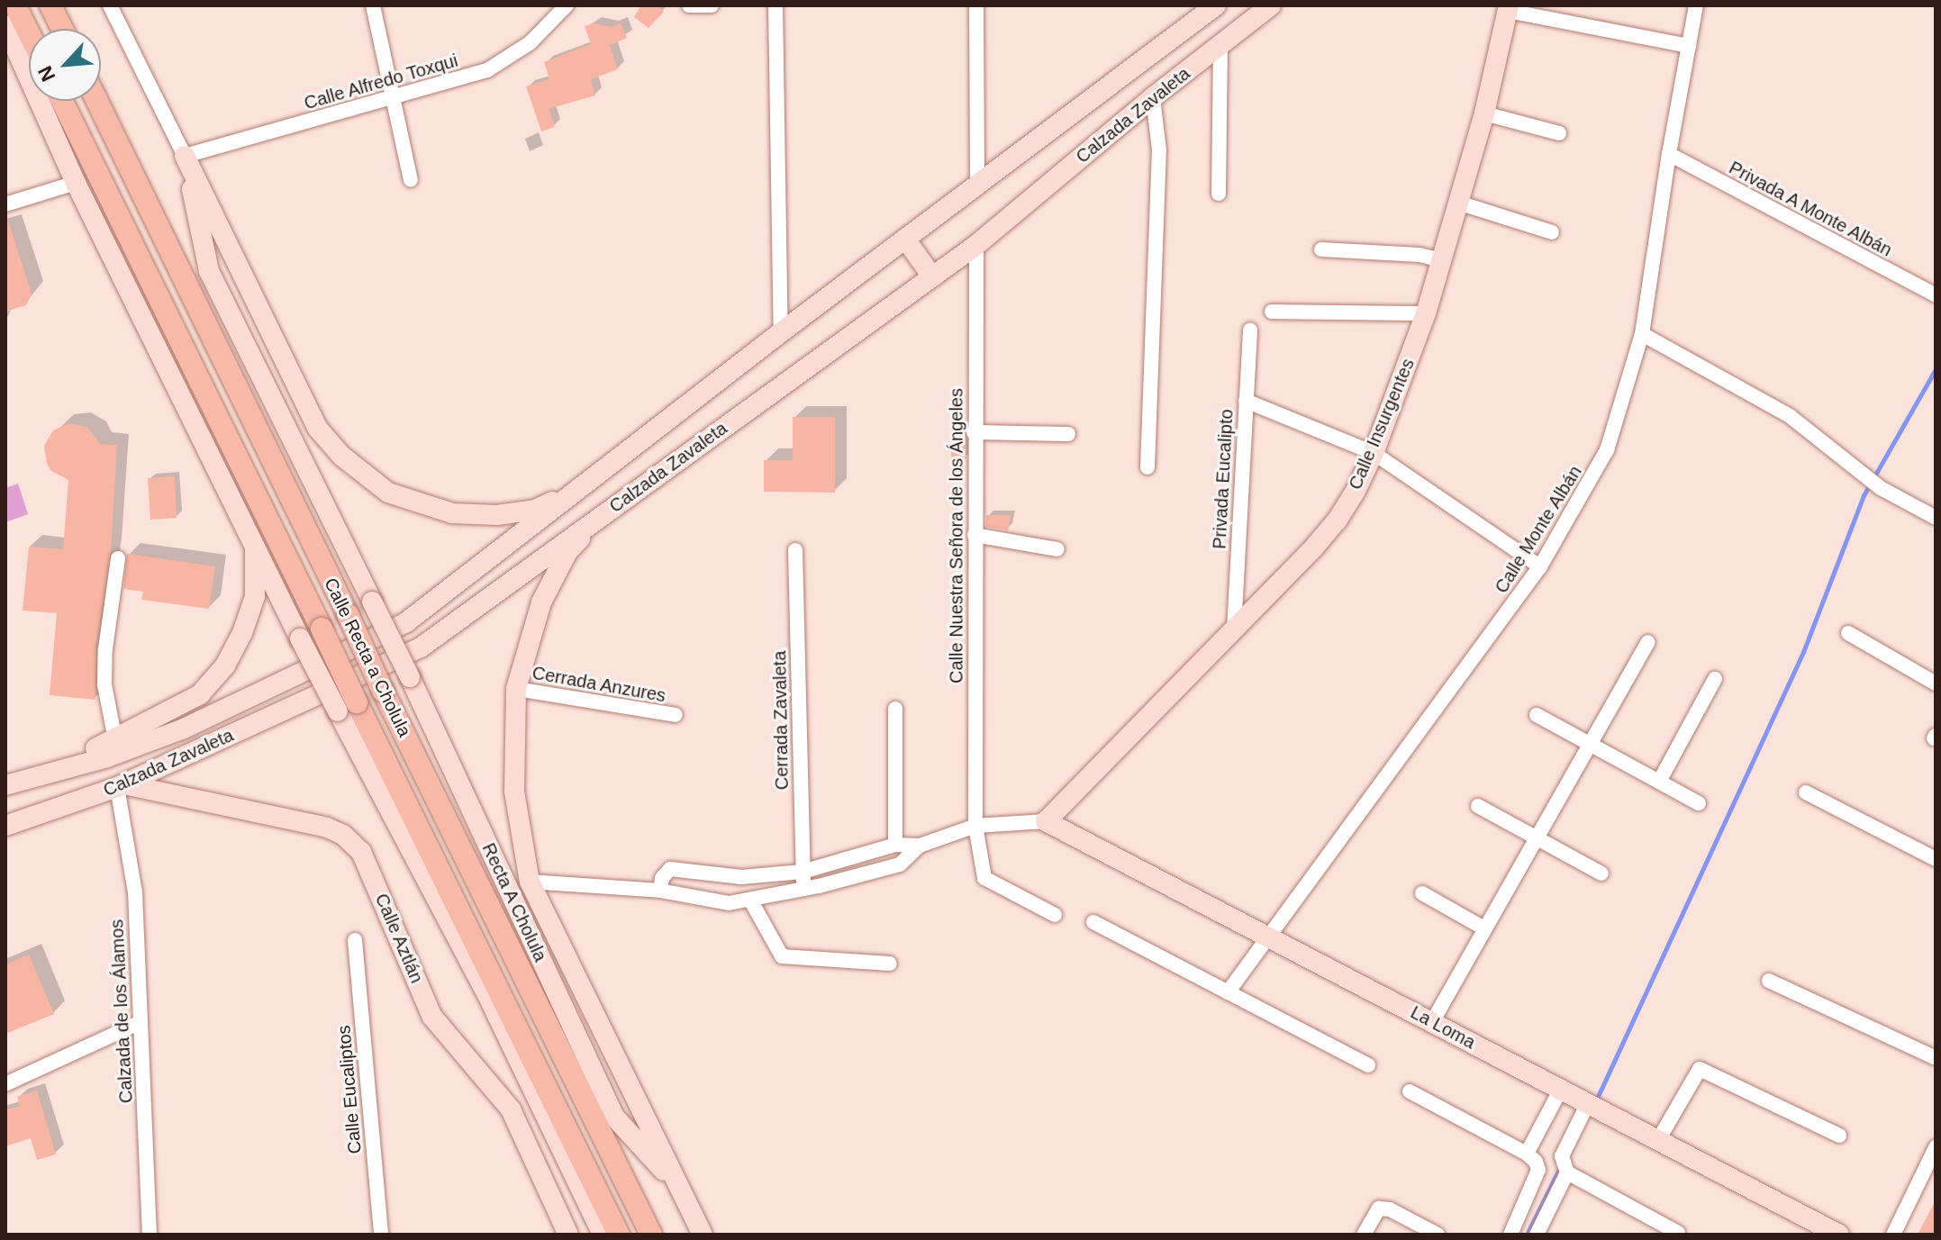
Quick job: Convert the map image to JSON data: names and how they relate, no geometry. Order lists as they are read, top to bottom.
{
  "streets": {
    "main road": [
      "Calzada Zavaleta",
      "Calle Insurgentes",
      "Calle Recta a Cholula",
      "Recta A Cholula",
      "Calle Aztlán",
      "La Loma"
    ],
    "street": [
      "Calle Alfredo Toxqui",
      "Privada A Monte Albán",
      "Privada Eucalipto",
      "Calle Monte Albán",
      "Calle Nuestra Señora de los Ángeles",
      "Cerrada Anzures",
      "Cerrada Zavaleta",
      "Calzada de los Álamos",
      "Calle Eucaliptos"
    ]
  },
  "crossings": [
    ["Calle Alfredo Toxqui", "Recta A Cholula"],
    ["Calzada Zavaleta", "Calle Nuestra Señora de los Ángeles"],
    ["Calzada Zavaleta", "Calle Aztlán"],
    ["Calzada Zavaleta", "Calzada de los Álamos"],
    ["Privada A Monte Albán", "Calle Monte Albán"],
    ["Calle Insurgentes", "Privada Eucalipto"],
    ["Calle Insurgentes", "La Loma"],
    ["Calle Monte Albán", "La Loma"],
    ["Calle Aztlán", "Calzada de los Álamos"]
  ],
  "north": "bottom left"
}
